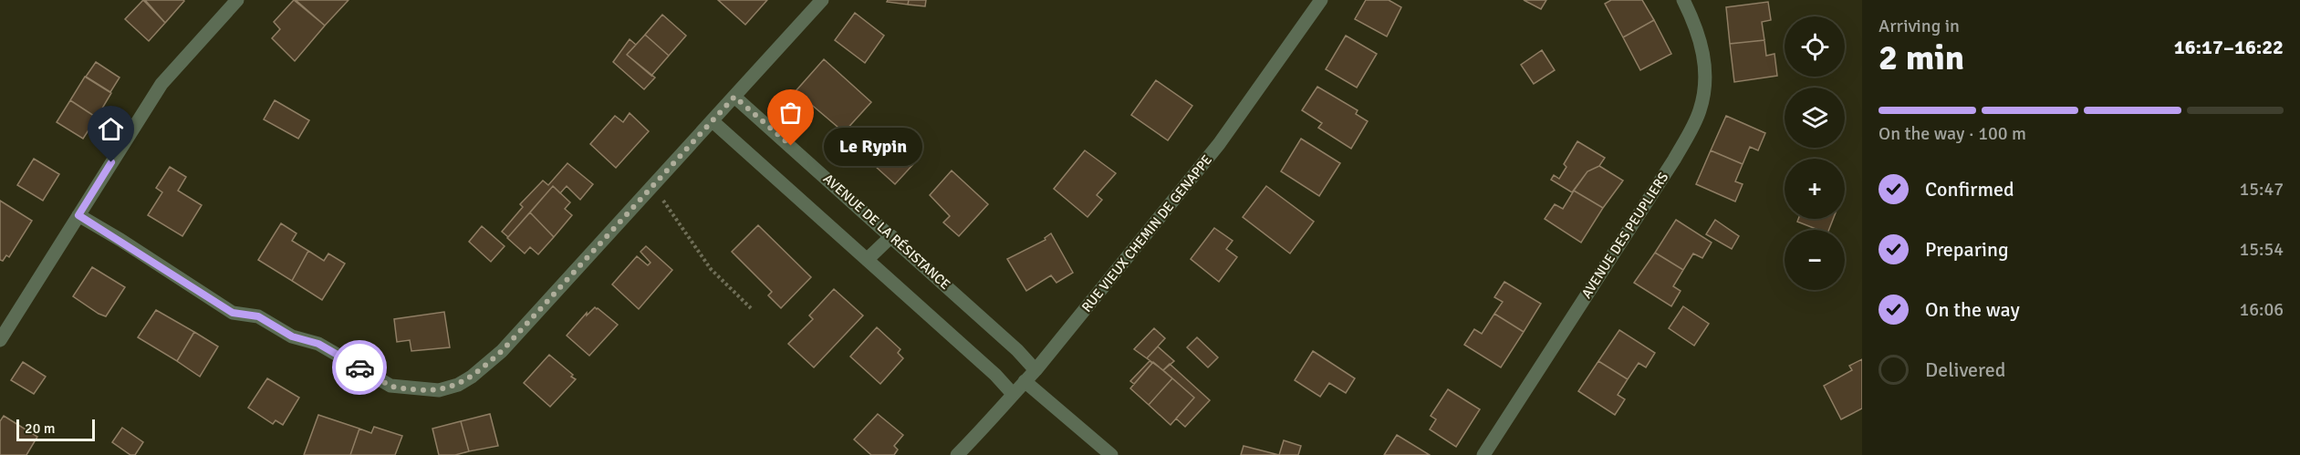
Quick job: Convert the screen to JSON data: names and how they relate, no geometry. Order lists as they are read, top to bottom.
{
  "streets": {
    "street": ["AVENUE DE LA RÉSISTANCE", "RUE VIEUX CHEMIN DE GENAPPE", "AVENUE DES PEUPLIERS"]
  },
  "crossings": [
    ["AVENUE DE LA RÉSISTANCE", "RUE VIEUX CHEMIN DE GENAPPE"]
  ],
  "places": ["Le Rypin"],
  "scale_bar": "20 m",
  "page": {
    "heading": ["2 min", "Arriving in", "16:17–16:22"],
    "map_buttons": ["+", "−"],
    "bar": "On the way · 100 m",
    "bubble": "Le Rypin",
    "list": [
      ["Confirmed", "15:47"],
      ["Preparing", "15:54"],
      ["On the way", "16:06"],
      "Delivered"
    ],
    "scale": "20 m"
  }
}
